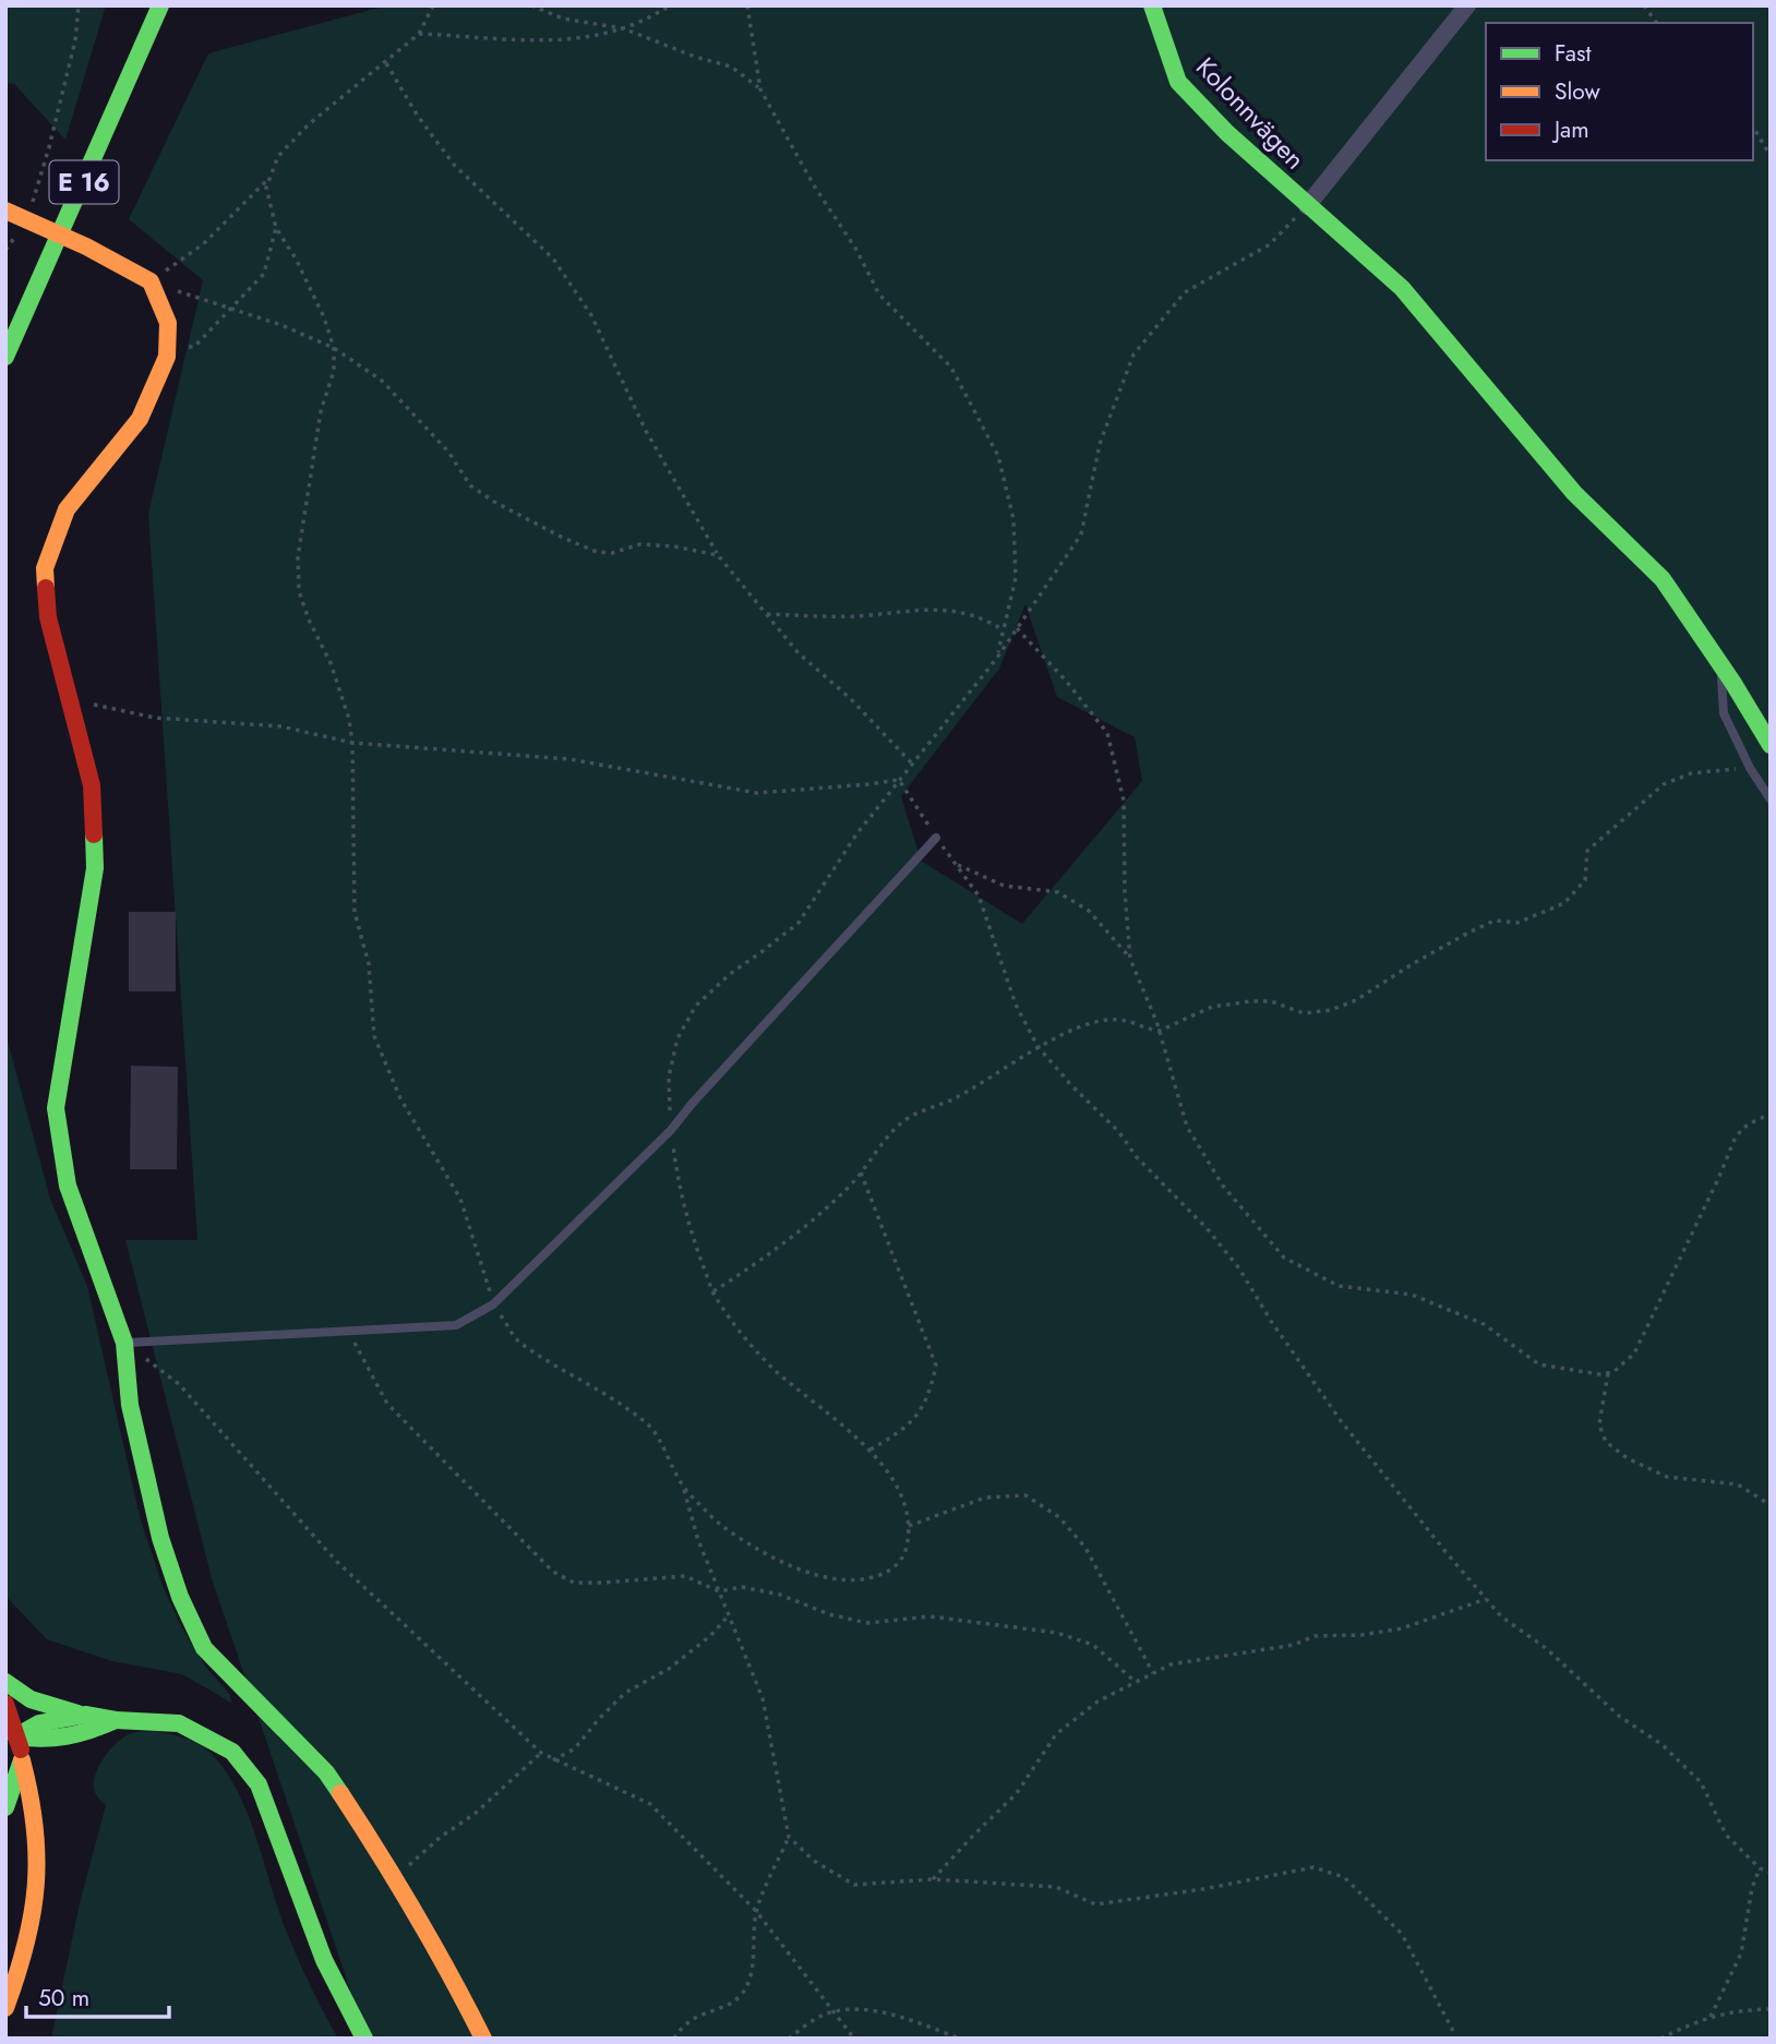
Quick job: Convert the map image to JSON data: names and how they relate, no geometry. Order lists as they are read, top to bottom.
{
  "streets": {
    "main road": ["Kolonnvägen", "E 16"]
  },
  "legend": ["Fast", "Slow", "Jam"],
  "scale_bar": "50 m"
}
